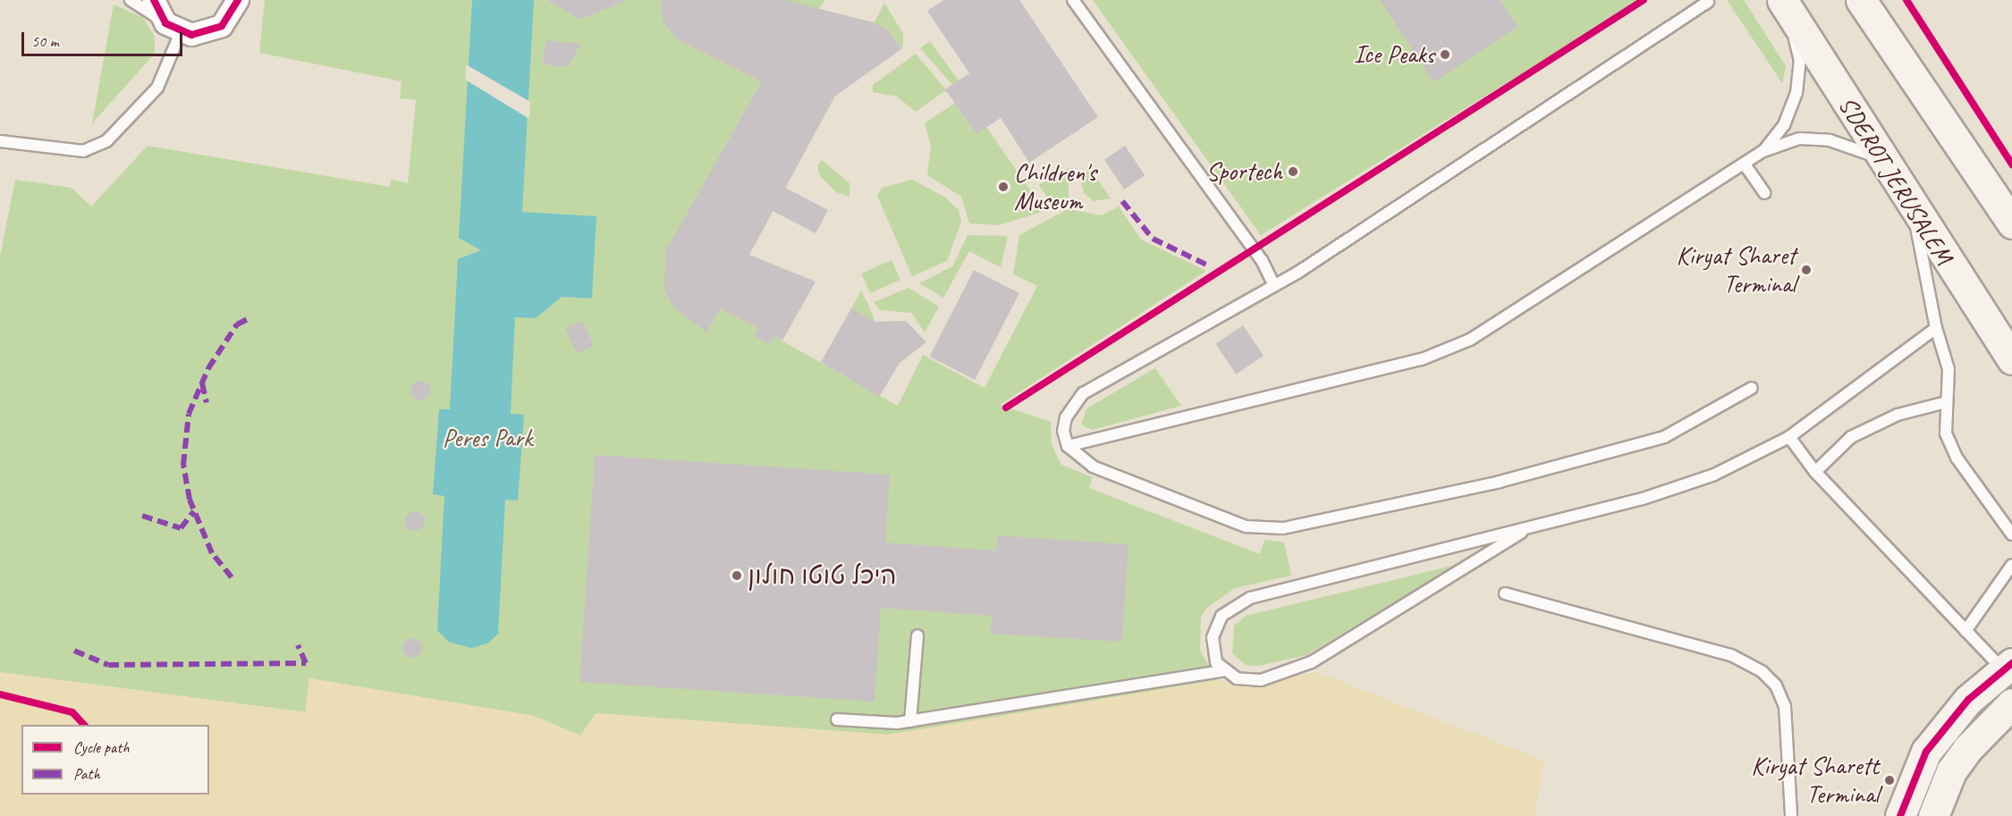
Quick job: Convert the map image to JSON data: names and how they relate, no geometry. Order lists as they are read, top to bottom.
{
  "streets": {
    "main road": ["SDEROT JERUSALEM"]
  },
  "parks": ["Peres Park"],
  "places": [
    "Ice Peaks",
    "Sportech",
    "Children's Museum",
    "Kiryat Sharet Terminal",
    "היכל טוטו חולון",
    "Kiryat Sharett Terminal"
  ],
  "legend": ["Cycle path", "Path"],
  "scale_bar": "50 m"
}
